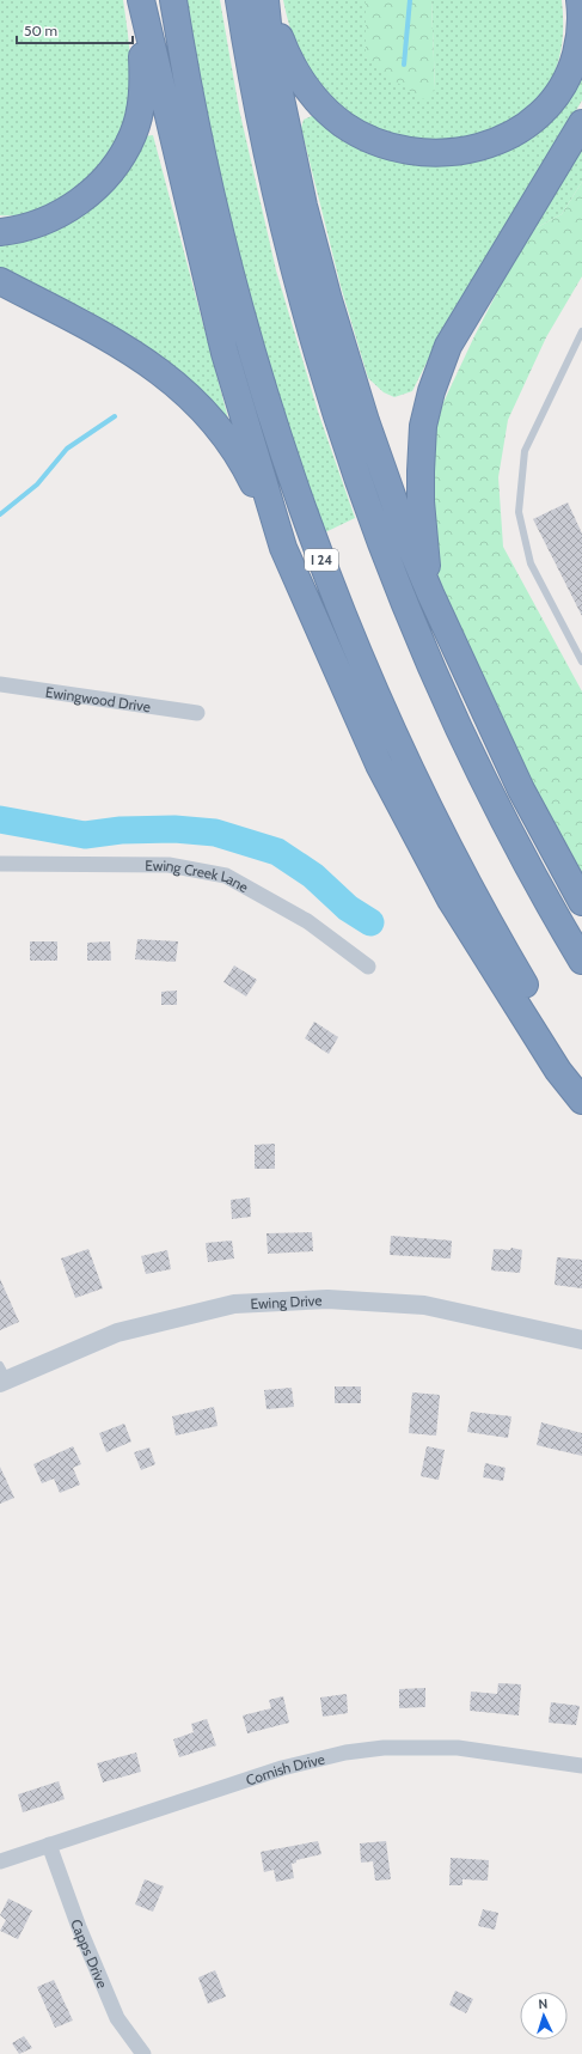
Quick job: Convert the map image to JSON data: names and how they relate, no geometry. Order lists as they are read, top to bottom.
{
  "streets": {
    "highway": ["I 24"],
    "street": [
      "Ewingwood Drive",
      "Ewing Creek Lane",
      "Ewing Drive",
      "Cornish Drive",
      "Capps Drive"
    ]
  },
  "crossings": [
    ["Cornish Drive", "Capps Drive"]
  ],
  "scale_bar": "50 m",
  "north": "top"
}
